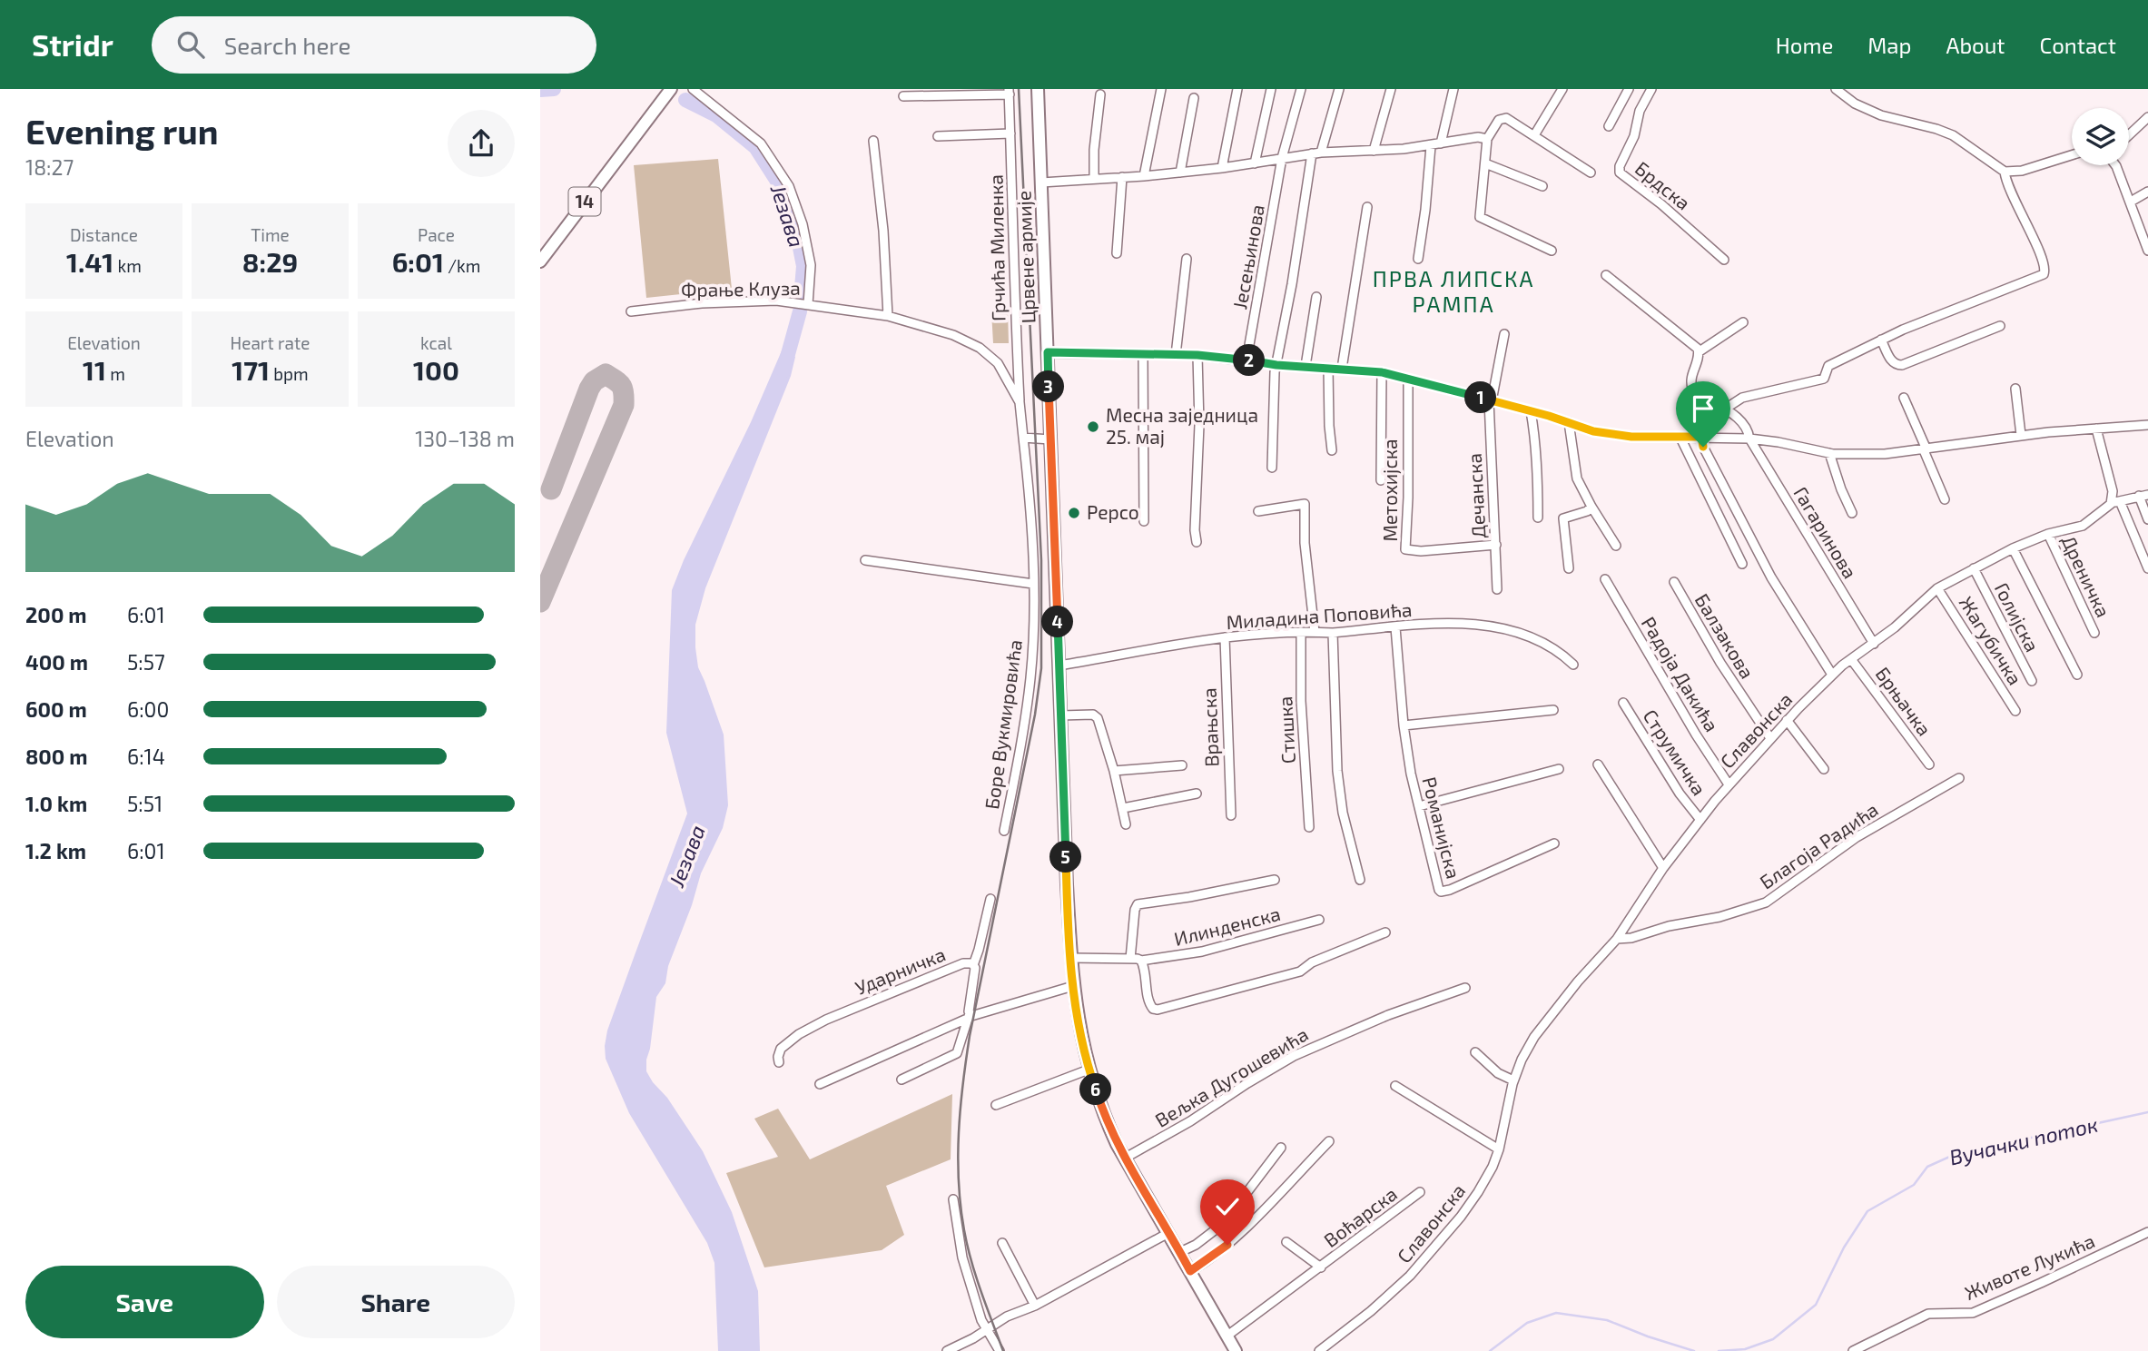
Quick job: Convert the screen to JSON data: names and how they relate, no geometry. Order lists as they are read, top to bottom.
{
  "streets": {
    "main road": ["14", "Црвене армије"],
    "street": [
      "Брдска",
      "Грчића Миленка",
      "Јесењинова",
      "Фрање Клуза",
      "Метохијска",
      "Дечанска",
      "Гагаринова",
      "Дреничка",
      "Миладина Поповића",
      "Голијска",
      "Балзакова",
      "Жагубичка",
      "Радоја Дакића",
      "Брњачка",
      "Боре Вукмировића",
      "Врањска",
      "Стишка",
      "Славонска",
      "Струмичка",
      "Романијска",
      "Благоја Радића",
      "Илинденска",
      "Ударничка",
      "Вељка Дугошевића",
      "Воћарска",
      "Животе Лукића"
    ]
  },
  "crossings": [
    ["Грчића Миленка", "Фрање Клуза"],
    ["Црвене армије", "Миладина Поповића"],
    ["Црвене армије", "Илинденска"],
    ["Црвене армије", "Вељка Дугошевића"],
    ["Црвене армије", "Воћарска"],
    ["Фрање Клуза", "Боре Вукмировића"],
    ["Метохијска", "Дечанска"],
    ["Гагаринова", "Славонска"],
    ["Дреничка", "Славонска"],
    ["Миладина Поповића", "Врањска"],
    ["Миладина Поповића", "Стишка"],
    ["Миладина Поповића", "Романијска"],
    ["Голијска", "Славонска"],
    ["Балзакова", "Славонска"],
    ["Жагубичка", "Славонска"],
    ["Радоја Дакића", "Славонска"],
    ["Брњачка", "Славонска"],
    ["Славонска", "Струмичка"],
    ["Славонска", "Благоја Радића"]
  ],
  "districts": ["ПРВА ЛИПСКА РАМПА"],
  "water": ["Језава", "Вучачки поток"],
  "places": ["Месна заједница 25. мај", "Pepco"],
  "page": {
    "header": "Stridr",
    "search": "Search here",
    "nav": [
      "Home",
      "Map",
      "About",
      "Contact"
    ],
    "heading": ["Evening run", "18:27"],
    "stats": [
      ["Distance", "1.41 km"],
      ["Time", "8:29"],
      ["Pace", "6:01 /km"],
      ["Elevation", "11 m"],
      ["Heart rate", "171 bpm"],
      ["kcal", "100"]
    ],
    "pins": [
      "2",
      "3",
      "1",
      "4",
      "5",
      "6"
    ],
    "chart": ["Elevation", "130–138 m"],
    "list": [
      {
        "name": "200 m",
        "note": "6:01"
      },
      {
        "name": "400 m",
        "note": "5:57"
      },
      {
        "name": "600 m",
        "note": "6:00"
      },
      {
        "name": "800 m",
        "note": "6:14"
      },
      {
        "name": "1.0 km",
        "note": "5:51"
      },
      {
        "name": "1.2 km",
        "note": "6:01"
      }
    ],
    "buttons": ["Save", "Share"]
  }
}
